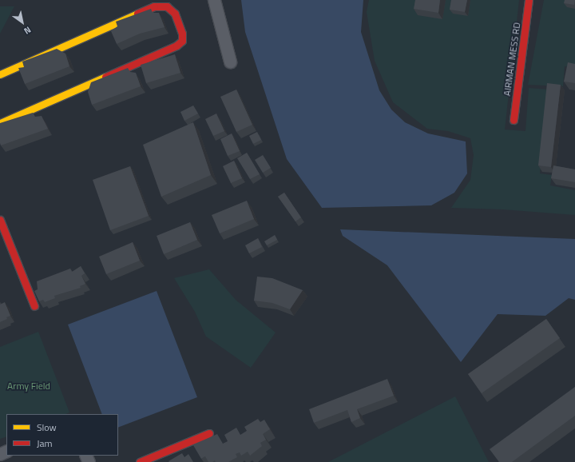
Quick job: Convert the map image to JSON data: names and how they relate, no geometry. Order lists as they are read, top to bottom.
{
  "streets": {
    "street": ["AIRMAN MESS RD"]
  },
  "parks": ["Army Field"],
  "legend": ["Slow", "Jam"],
  "north": "bottom right"
}
